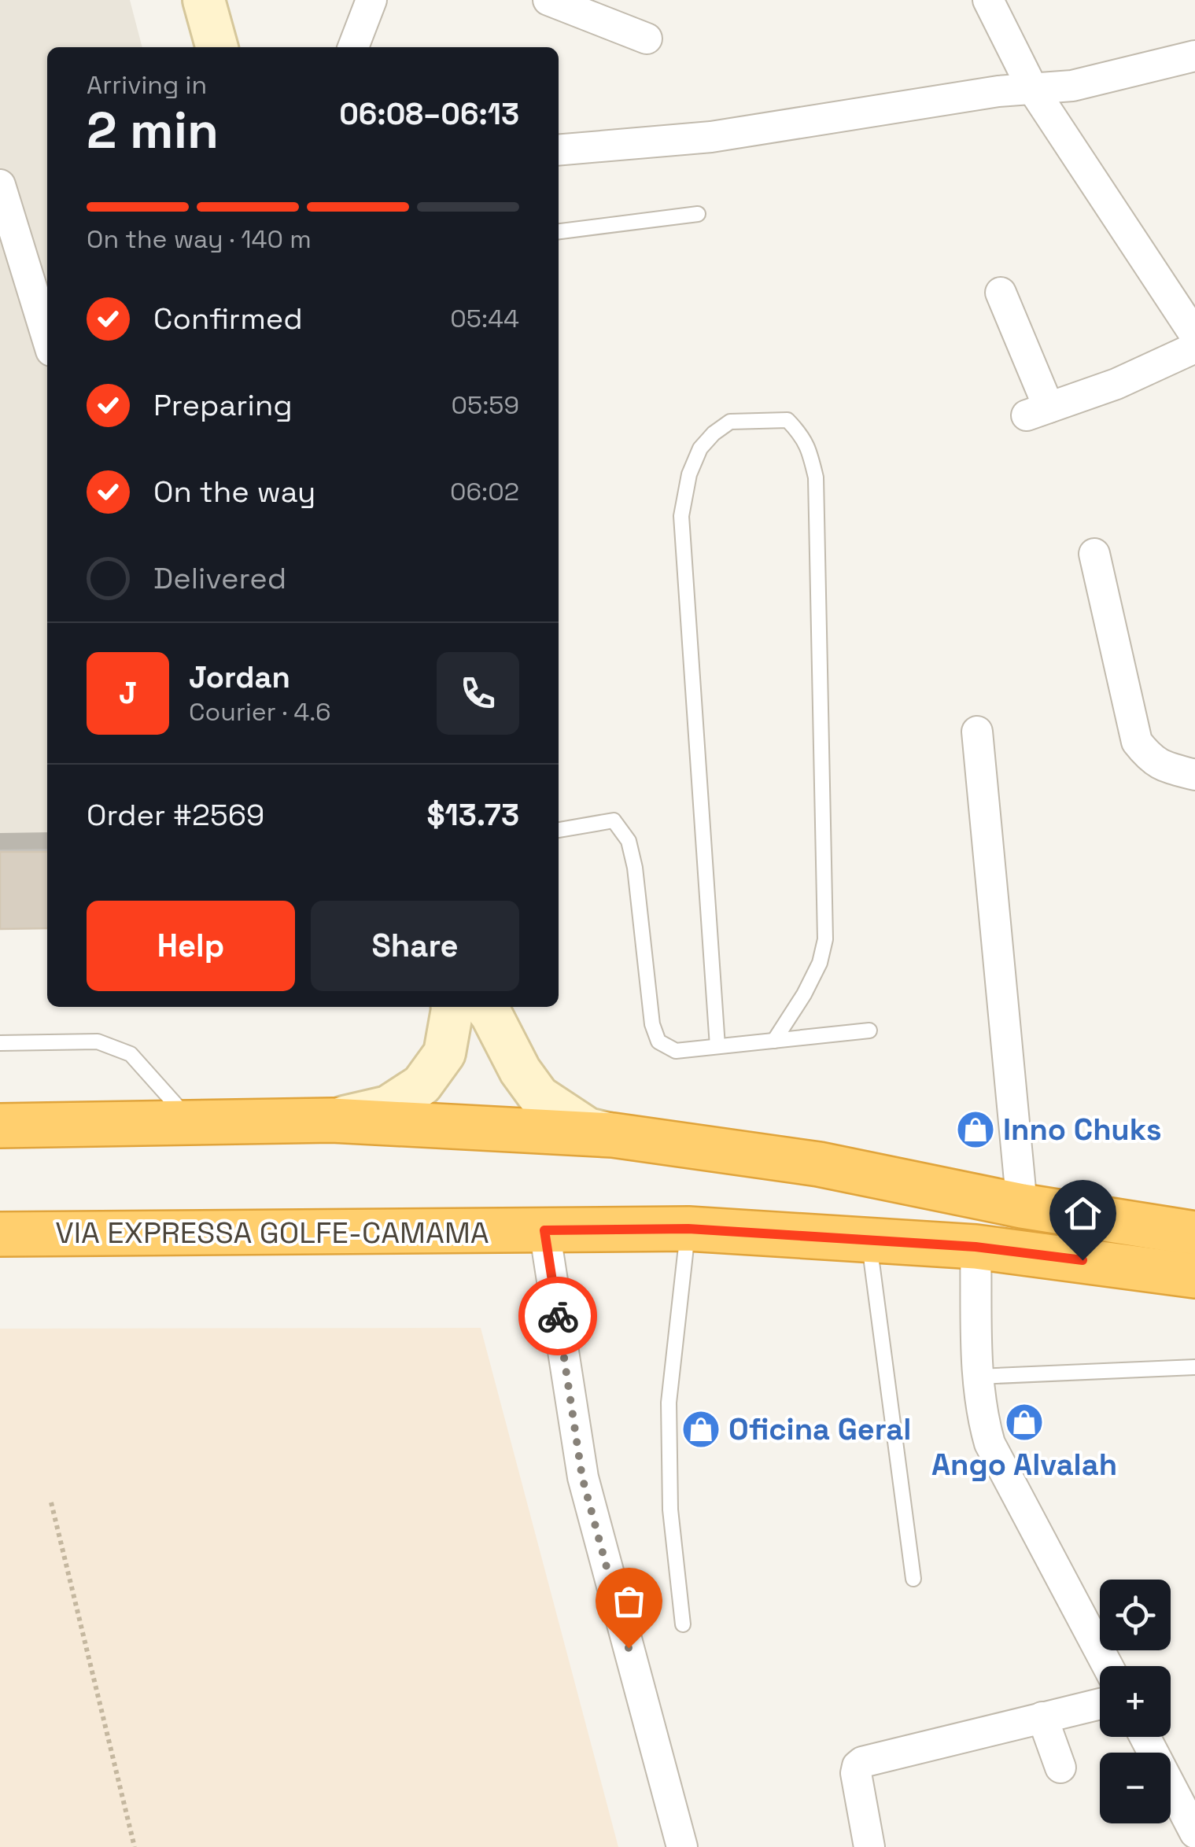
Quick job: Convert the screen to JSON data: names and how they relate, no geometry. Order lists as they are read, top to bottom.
{
  "streets": {
    "highway": ["VIA EXPRESSA GOLFE-CAMAMA"]
  },
  "places": {
    "shop": ["Inno Chuks", "Ango Alvalah", "Oficina Geral"]
  },
  "page": {
    "heading": ["2 min", "Arriving in", "06:08–06:13"],
    "panel": [
      "Jordan",
      "Courier · 4.6",
      "Order #2569",
      "$13.73"
    ],
    "bar": "On the way · 140 m",
    "list": [
      ["Confirmed", "05:44"],
      ["Preparing", "05:59"],
      ["On the way", "06:02"],
      "Delivered"
    ],
    "round": "J",
    "buttons": ["Help", "Share"],
    "map_buttons": ["+", "−"]
  }
}
